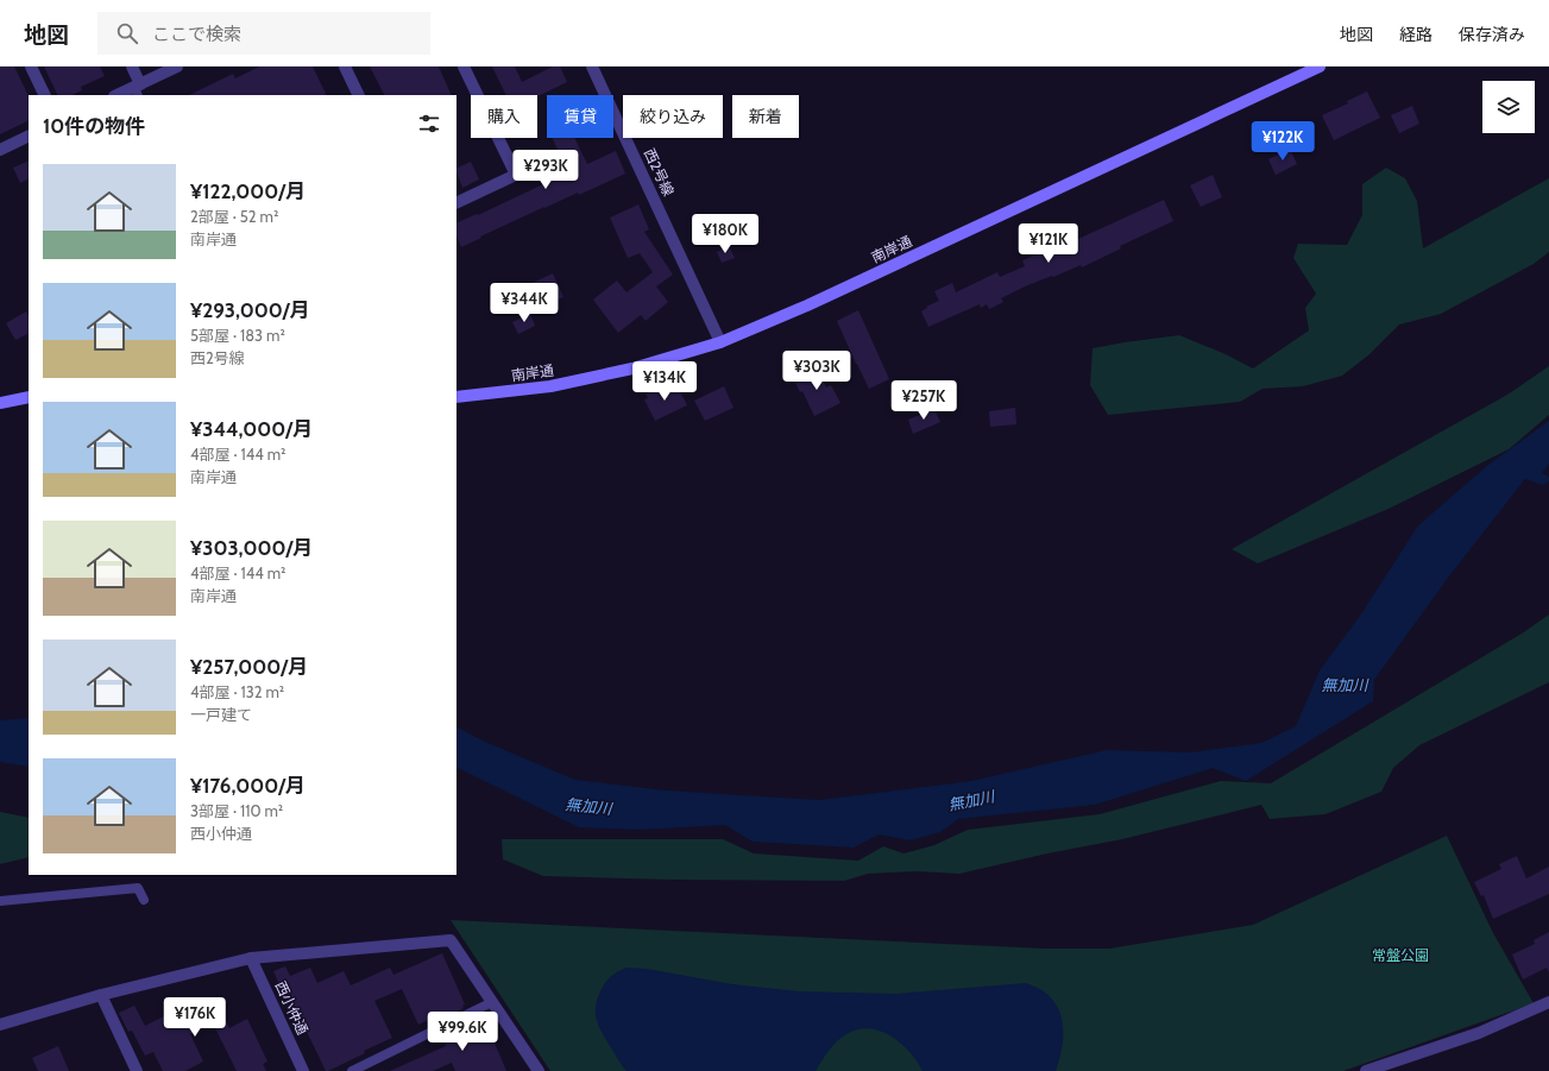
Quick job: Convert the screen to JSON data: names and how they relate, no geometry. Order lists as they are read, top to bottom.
{
  "streets": {
    "main road": ["南岸通"],
    "street": ["西2号線", "西小仲通"]
  },
  "crossings": [
    ["西2号線", "南岸通"]
  ],
  "water": ["無加川"],
  "parks": ["常盤公園"],
  "page": {
    "header": "地図",
    "search": "ここで検索",
    "nav": ["地図", "経路", "保存済み"],
    "chip": [
      "購入",
      "賃貸",
      "絞り込み",
      "新着"
    ],
    "heading": "10件の物件",
    "price": [
      "¥122K",
      "¥293K",
      "¥180K",
      "¥121K",
      "¥344K",
      "¥303K",
      "¥134K",
      "¥257K",
      "¥176K",
      "¥99.6K"
    ],
    "list": [
      {
        "name": "¥122,000/月",
        "note": "2部屋 · 52 m² · 南岸通"
      },
      {
        "name": "¥293,000/月",
        "note": "5部屋 · 183 m² · 西2号線"
      },
      {
        "name": "¥344,000/月",
        "note": "4部屋 · 144 m² · 南岸通"
      },
      {
        "name": "¥303,000/月",
        "note": "4部屋 · 144 m² · 南岸通"
      },
      {
        "name": "¥257,000/月",
        "note": "4部屋 · 132 m² · 一戸建て"
      },
      {
        "name": "¥176,000/月",
        "note": "3部屋 · 110 m² · 西小仲通"
      }
    ]
  }
}
